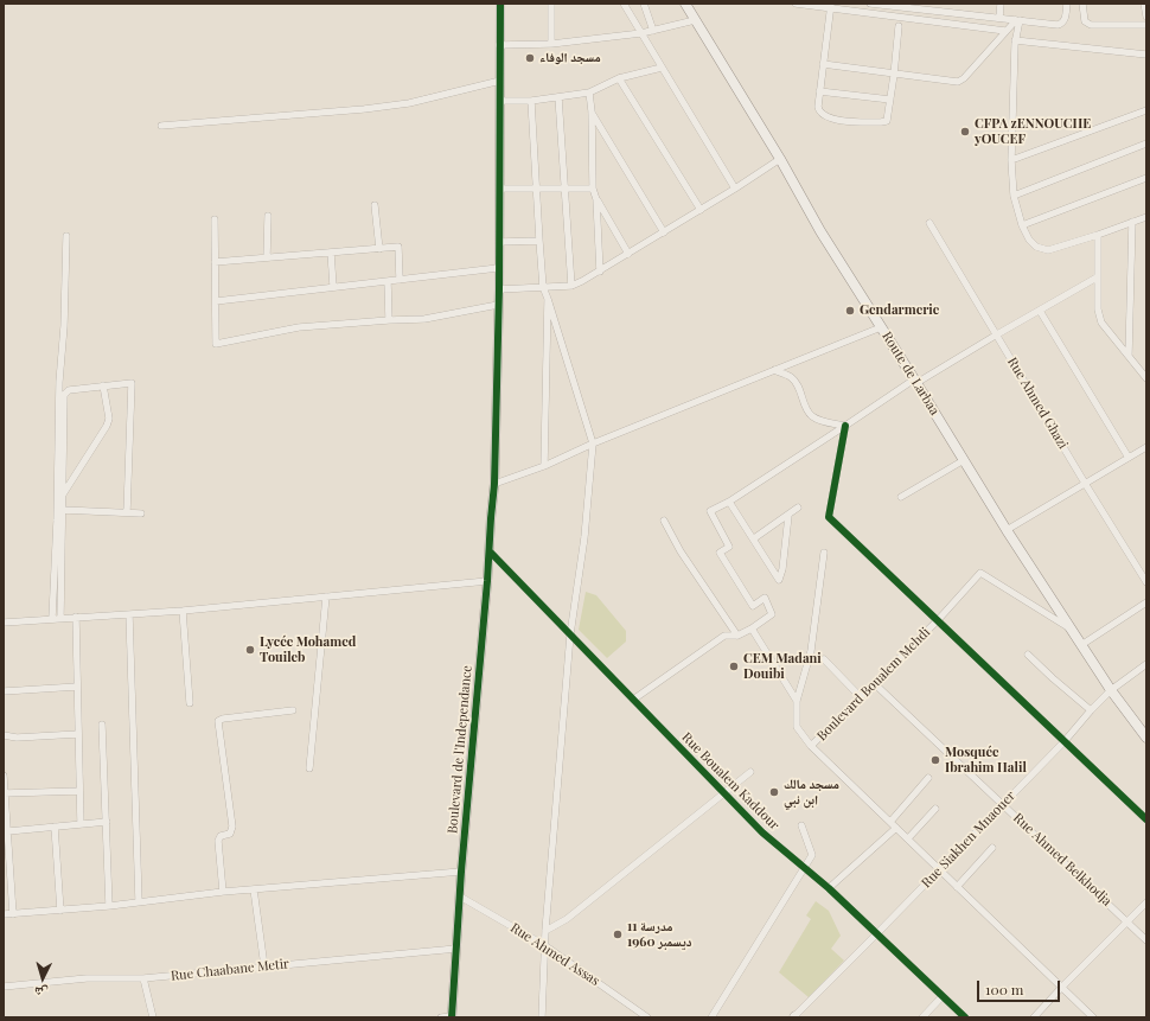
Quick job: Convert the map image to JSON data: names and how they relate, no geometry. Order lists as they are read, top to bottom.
{
  "streets": {
    "main road": ["Route de Larbaa"],
    "street": [
      "Rue Ahmed Ghazi",
      "Boulevard Boualem Mehdi",
      "Boulevard de l'Independance",
      "Rue Boualem Kaddour",
      "Rue Siakhen Mnaouer",
      "Rue Ahmed Belkhodja",
      "Rue Ahmed Assas",
      "Rue Chaabane Metir"
    ]
  },
  "crossings": [
    ["Route de Larbaa", "Boulevard Boualem Mehdi"],
    ["Route de Larbaa", "Rue Siakhen Mnaouer"],
    ["Boulevard Boualem Mehdi", "Rue Ahmed Belkhodja"],
    ["Boulevard de l'Independance", "Rue Boualem Kaddour"],
    ["Boulevard de l'Independance", "Rue Ahmed Assas"],
    ["Boulevard de l'Independance", "Rue Chaabane Metir"],
    ["Rue Boualem Kaddour", "Rue Siakhen Mnaouer"],
    ["Rue Siakhen Mnaouer", "Rue Ahmed Belkhodja"]
  ],
  "places": [
    "مسجد الوفاء",
    "CFPA zENNOUCHE yOUCEF",
    "Gendarmerie",
    "Lycée Mohamed Touileb",
    "CEM Madani Douibi",
    "Mosquée Ibrahim Halil",
    "مسجد مالك ابن نبي",
    "مدرسة 11 ديسمبر 1960"
  ],
  "scale_bar": "100 m",
  "north": "bottom"
}
